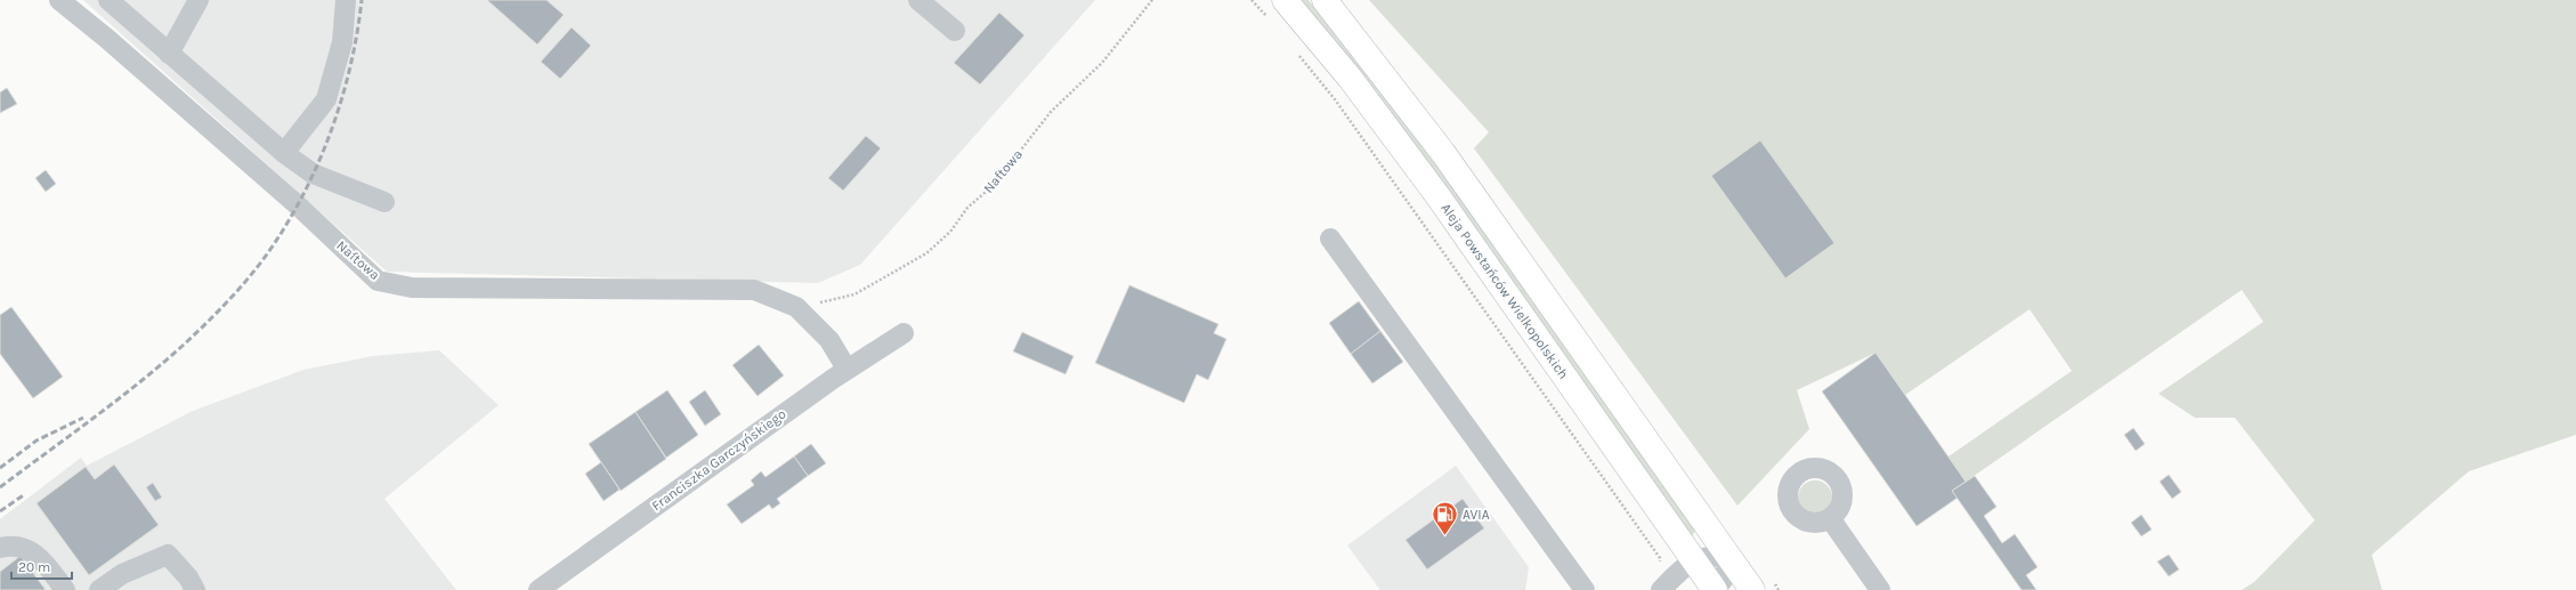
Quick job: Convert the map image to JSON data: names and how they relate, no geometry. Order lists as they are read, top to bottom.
{
  "streets": {
    "main road": ["Aleja Powstańców Wielkopolskich"],
    "street": ["Naftowa", "Franciszka Garczyńskiego"]
  },
  "crossings": [
    ["Naftowa", "Franciszka Garczyńskiego"]
  ],
  "places": {
    "fuel station": ["AVIA"]
  },
  "scale_bar": "20 m"
}
